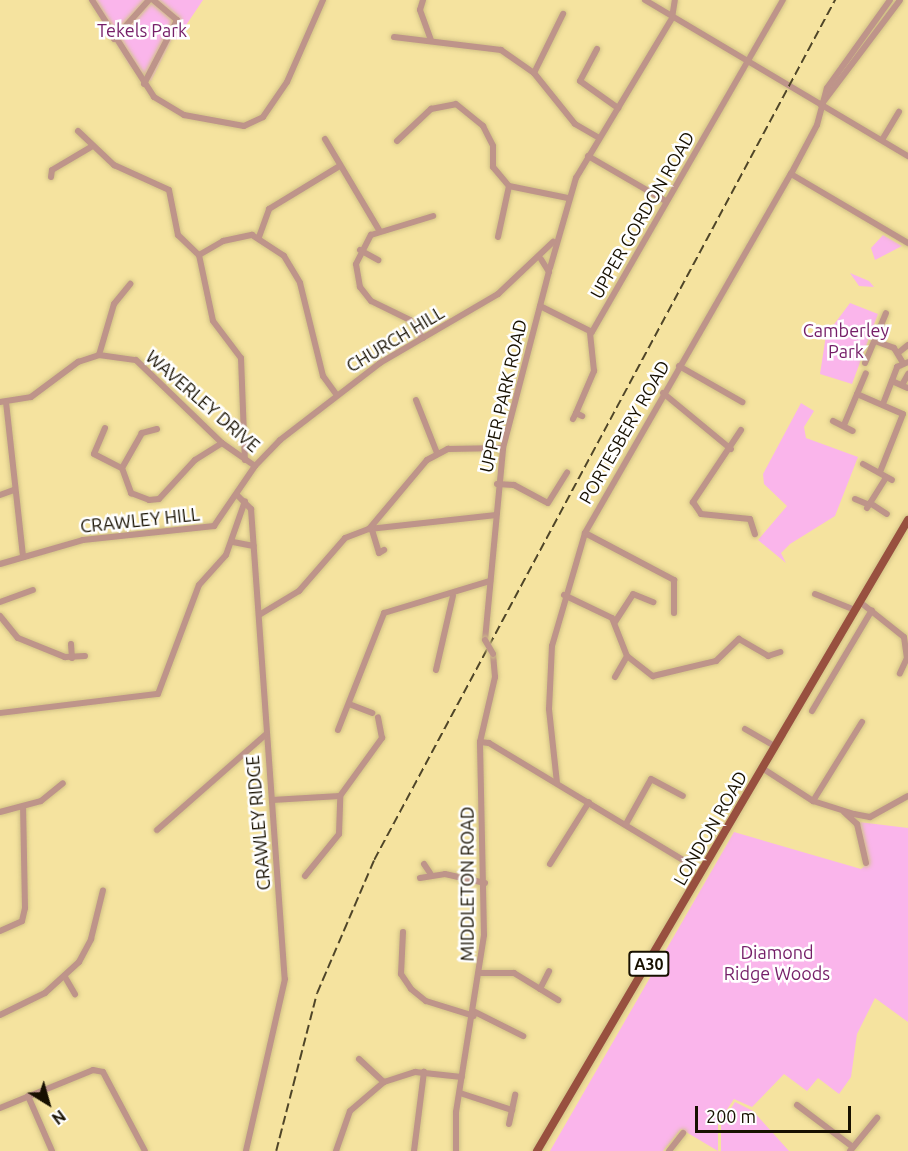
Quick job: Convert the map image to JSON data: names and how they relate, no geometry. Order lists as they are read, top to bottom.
{
  "streets": {
    "main road": ["LONDON ROAD", "A30"],
    "street": [
      "UPPER GORDON ROAD",
      "CHURCH HILL",
      "UPPER PARK ROAD",
      "WAVERLEY DRIVE",
      "PORTESBERY ROAD",
      "CRAWLEY HILL",
      "CRAWLEY RIDGE",
      "MIDDLETON ROAD"
    ]
  },
  "crossings": [
    ["CHURCH HILL", "UPPER PARK ROAD"],
    ["CHURCH HILL", "WAVERLEY DRIVE"],
    ["CHURCH HILL", "CRAWLEY HILL"],
    ["UPPER PARK ROAD", "MIDDLETON ROAD"],
    ["WAVERLEY DRIVE", "CRAWLEY HILL"]
  ],
  "parks": ["Tekels Park", "Camberley Park", "Diamond Ridge Woods"],
  "scale_bar": "200 m",
  "north": "bottom right"
}
